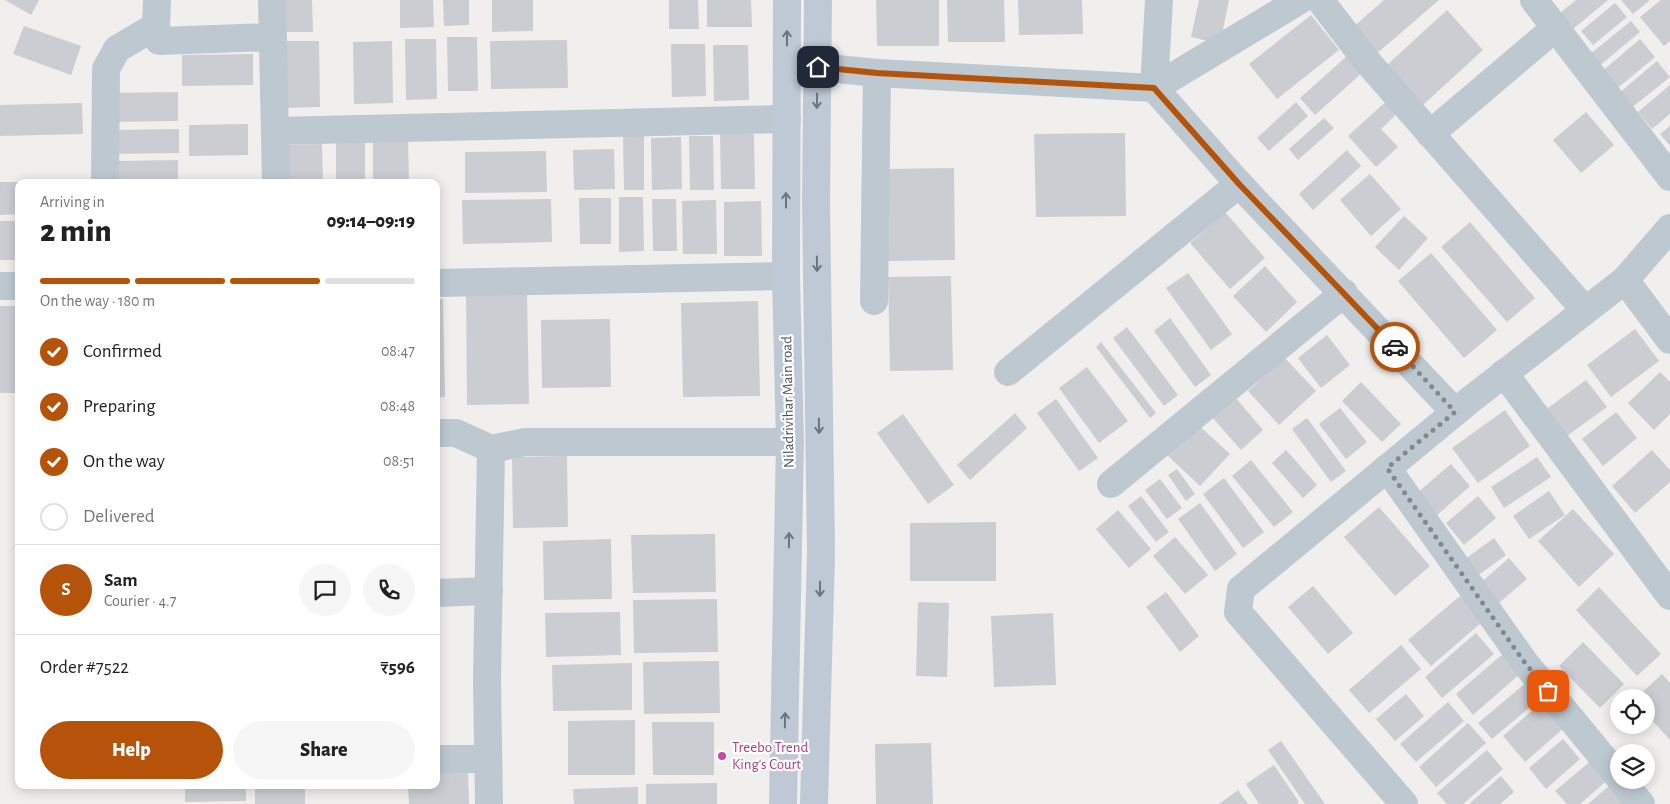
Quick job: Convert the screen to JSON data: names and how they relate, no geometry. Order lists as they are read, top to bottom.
{
  "streets": {
    "street": ["Niladrivihar Main road"]
  },
  "places": ["Treebo Trend King's Court"],
  "page": {
    "heading": ["2 min", "Arriving in", "09:14–09:19"],
    "panel": [
      "Sam",
      "Courier · 4.7",
      "Order #7522",
      "₹596"
    ],
    "bar": "On the way · 180 m",
    "list": [
      ["Confirmed", "08:47"],
      ["Preparing", "08:48"],
      ["On the way", "08:51"],
      "Delivered"
    ],
    "round": "S",
    "buttons": ["Help", "Share"]
  }
}
